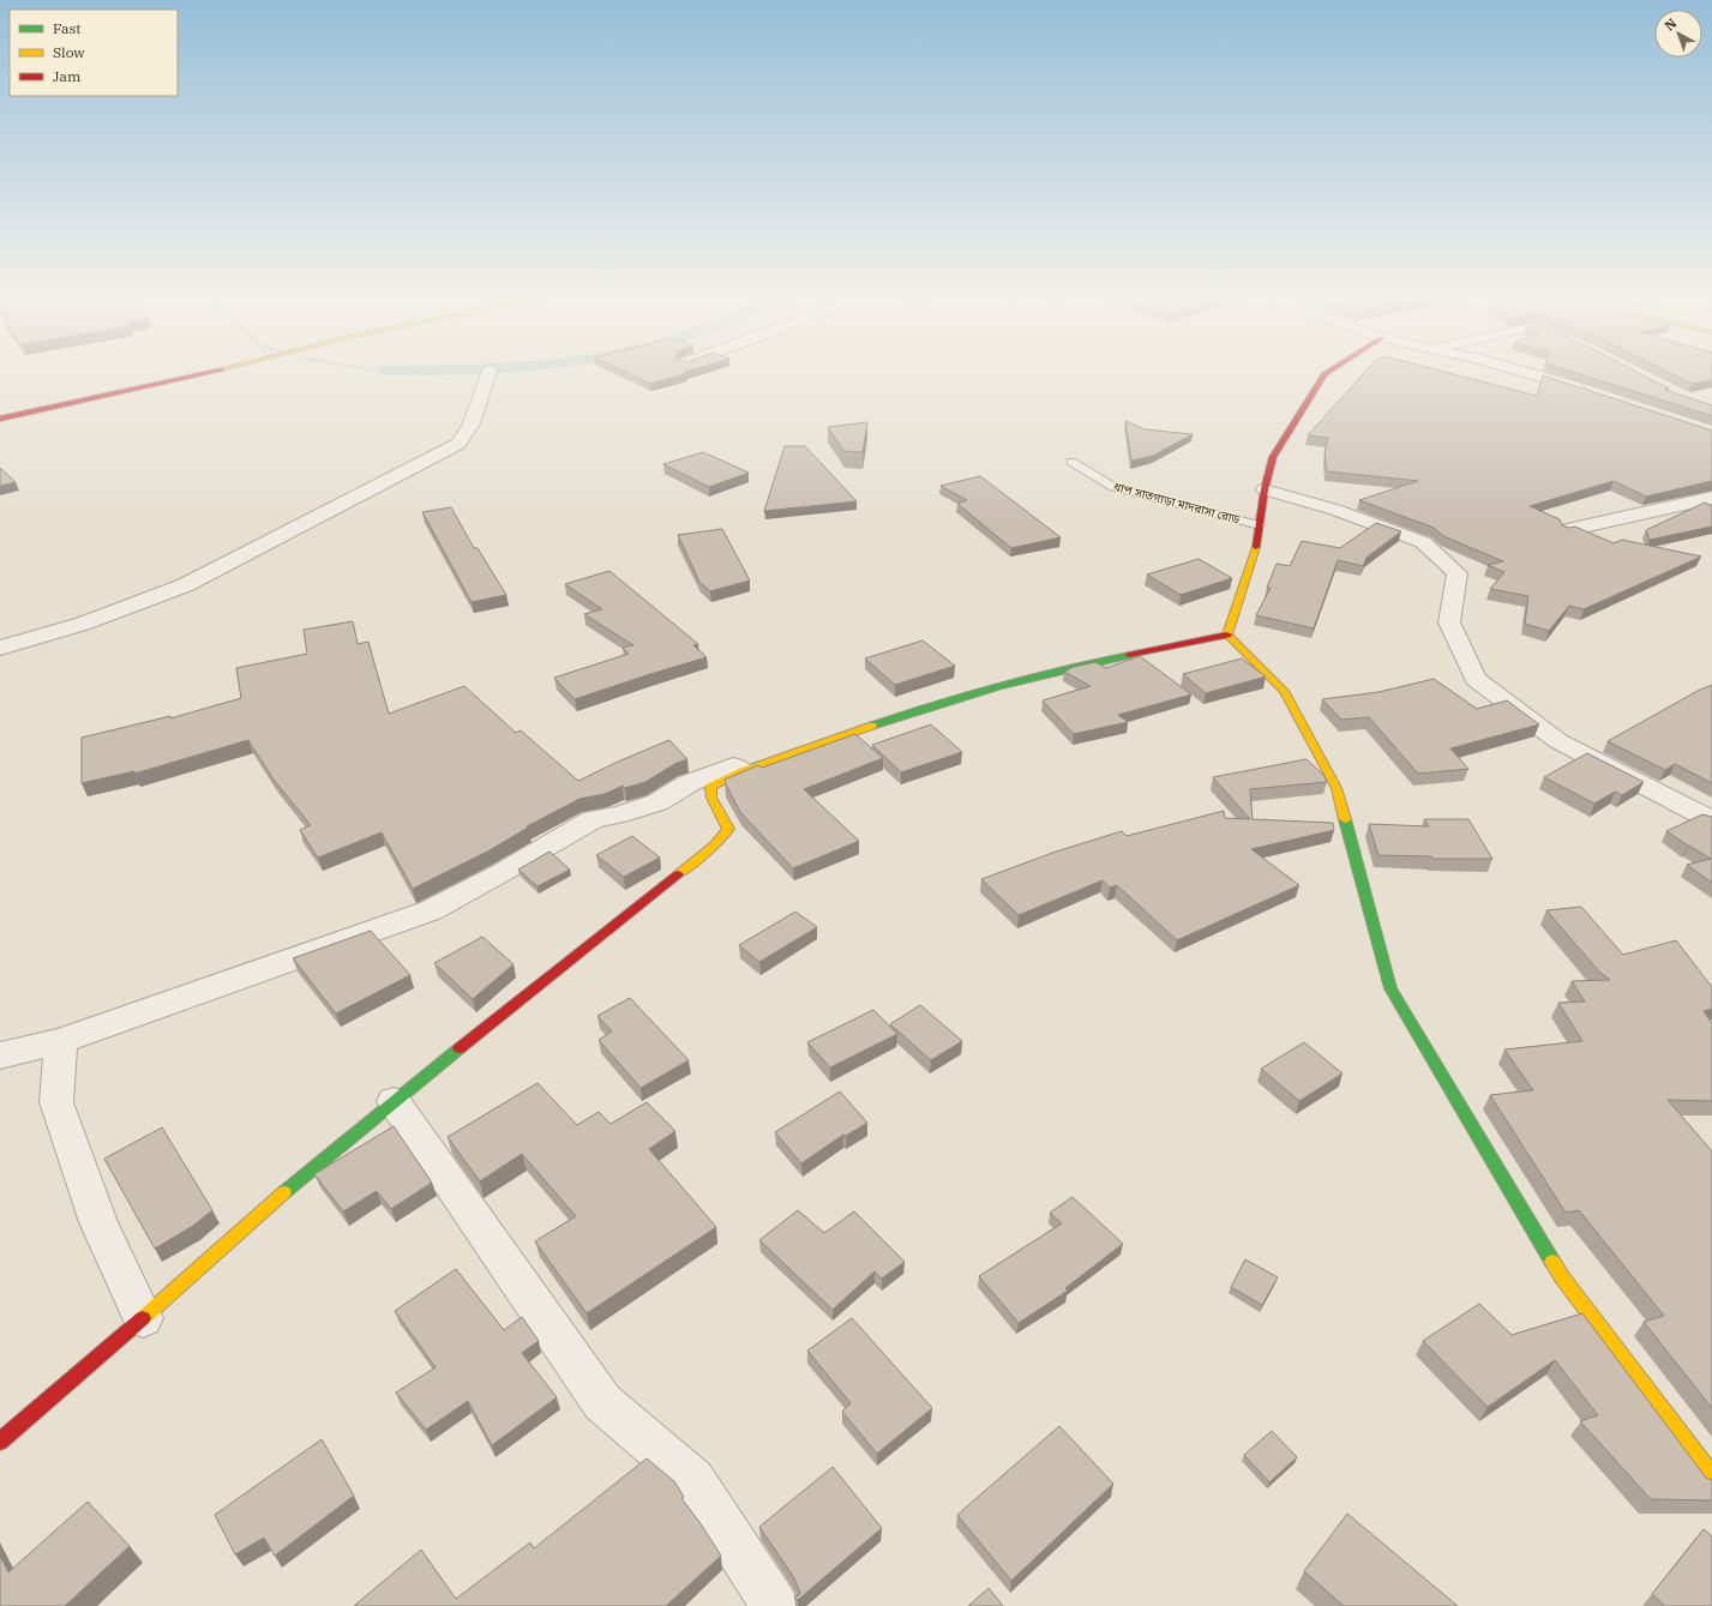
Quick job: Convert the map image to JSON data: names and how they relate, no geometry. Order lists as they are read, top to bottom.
{
  "streets": {
    "lane": ["ধাপ সাতগাড়া মাদরাসা রোড"]
  },
  "legend": ["Fast", "Slow", "Jam"],
  "north": "top left"
}
